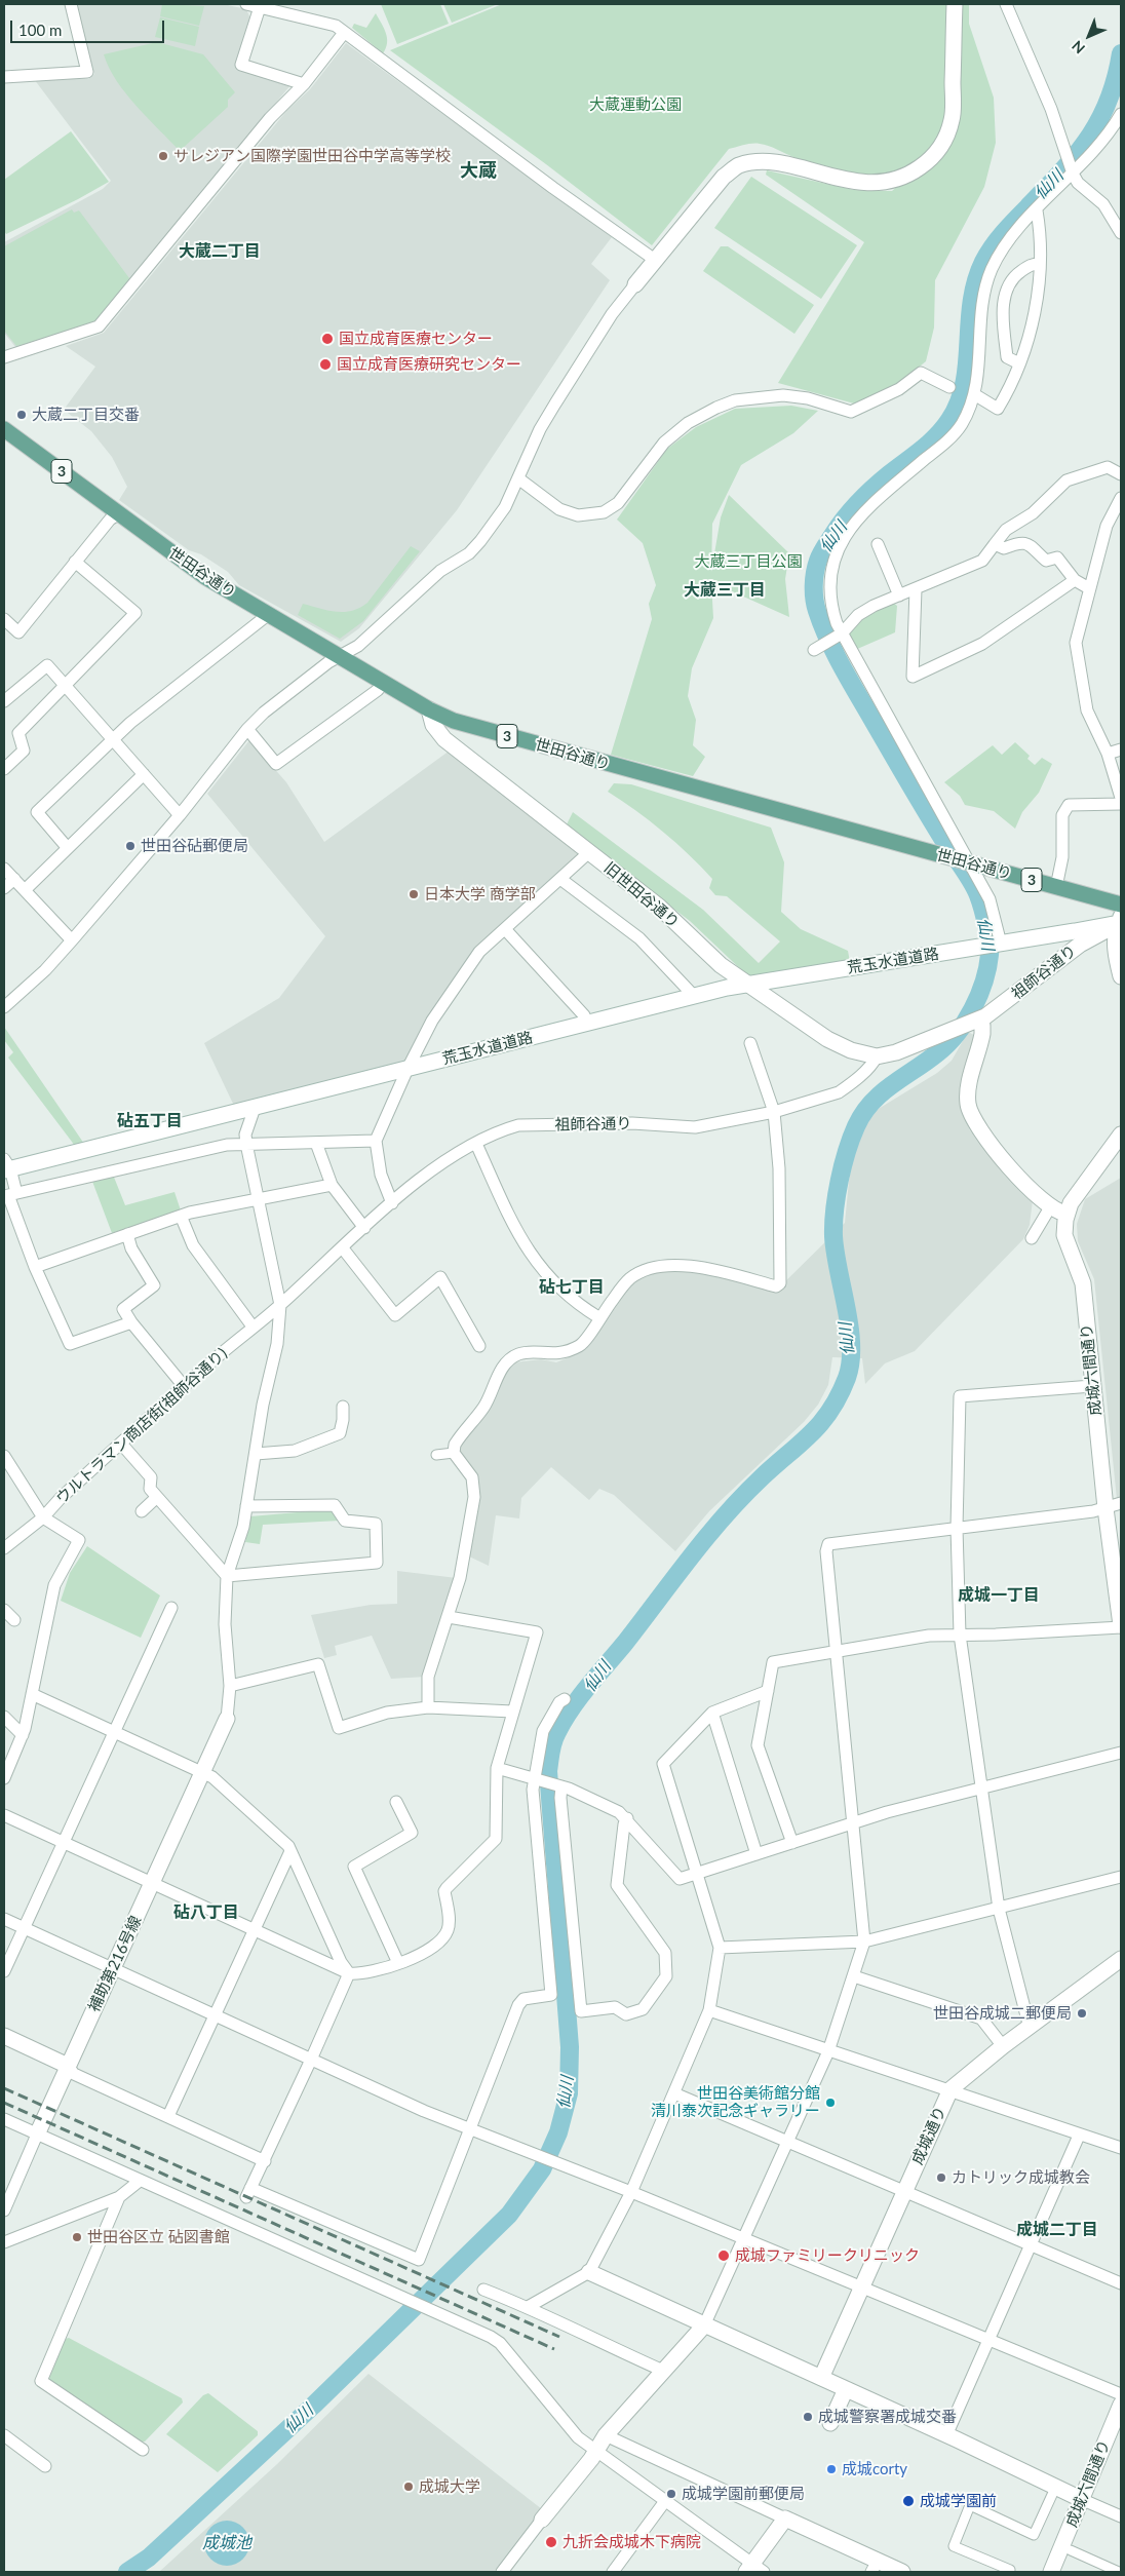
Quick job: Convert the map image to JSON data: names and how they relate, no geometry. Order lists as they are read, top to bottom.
{
  "streets": {
    "main road": ["3", "世田谷通り"],
    "street": [
      "旧世田谷通り",
      "荒玉水道道路",
      "祖師谷通り",
      "成城六間通り",
      "ウルトラマン商店街(祖師谷通り)",
      "補助第216号線",
      "成城通り"
    ]
  },
  "crossings": [
    ["世田谷通り", "旧世田谷通り"],
    ["旧世田谷通り", "荒玉水道道路"],
    ["旧世田谷通り", "祖師谷通り"],
    ["祖師谷通り", "ウルトラマン商店街(祖師谷通り)"]
  ],
  "districts": [
    "大蔵",
    "大蔵二丁目",
    "大蔵三丁目",
    "砧五丁目",
    "砧七丁目",
    "成城一丁目",
    "砧八丁目",
    "成城二丁目"
  ],
  "water": ["仙川", "成城池"],
  "parks": ["大蔵運動公園", "大蔵三丁目公園"],
  "places": [
    "サレジアン国際学園世田谷中学高等学校",
    "国立成育医療センター",
    "国立成育医療研究センター",
    "大蔵二丁目交番",
    "世田谷砧郵便局",
    "日本大学 商学部",
    "世田谷成城二郵便局",
    "世田谷美術館分館 清川泰次記念ギャラリー",
    "カトリック成城教会",
    "世田谷区立 砧図書館",
    "成城ファミリークリニック",
    "成城警察署成城交番",
    "成城corty",
    "成城大学",
    "成城学園前郵便局",
    "成城学園前",
    "九折会成城木下病院"
  ],
  "scale_bar": "100 m",
  "north": "bottom left"
}
